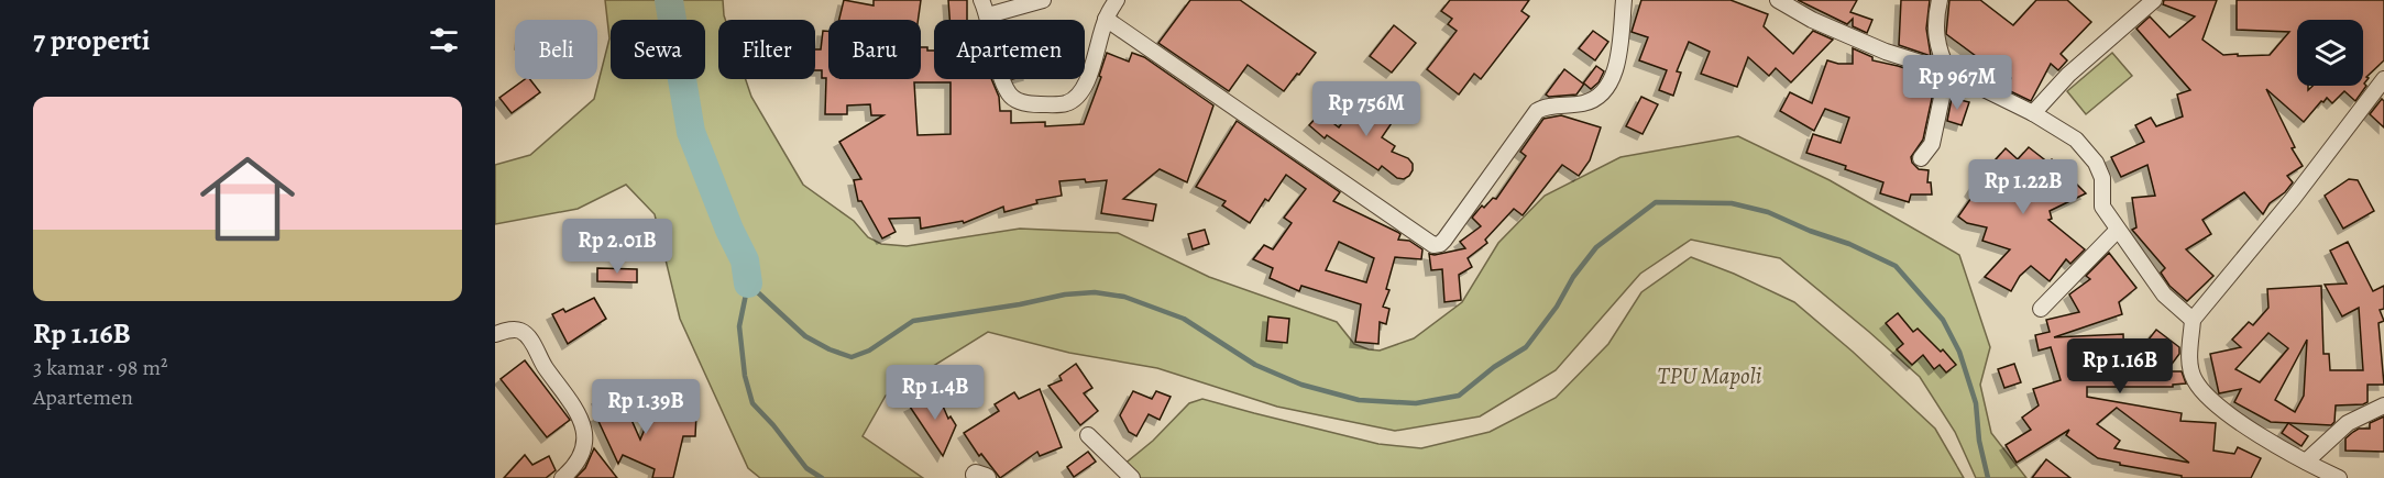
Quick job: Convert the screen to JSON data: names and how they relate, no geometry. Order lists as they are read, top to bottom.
{
  "parks": ["TPU Mapoli"],
  "page": {
    "heading": "7 properti",
    "chip": [
      "Beli",
      "Sewa",
      "Filter",
      "Baru",
      "Apartemen"
    ],
    "price": [
      "Rp 967M",
      "Rp 756M",
      "Rp 1.22B",
      "Rp 2.01B",
      "Rp 1.16B",
      "Rp 1.4B",
      "Rp 1.39B"
    ],
    "list": [
      {
        "name": "Rp 1.16B",
        "note": "3 kamar · 98 m² · Apartemen"
      }
    ]
  }
}
